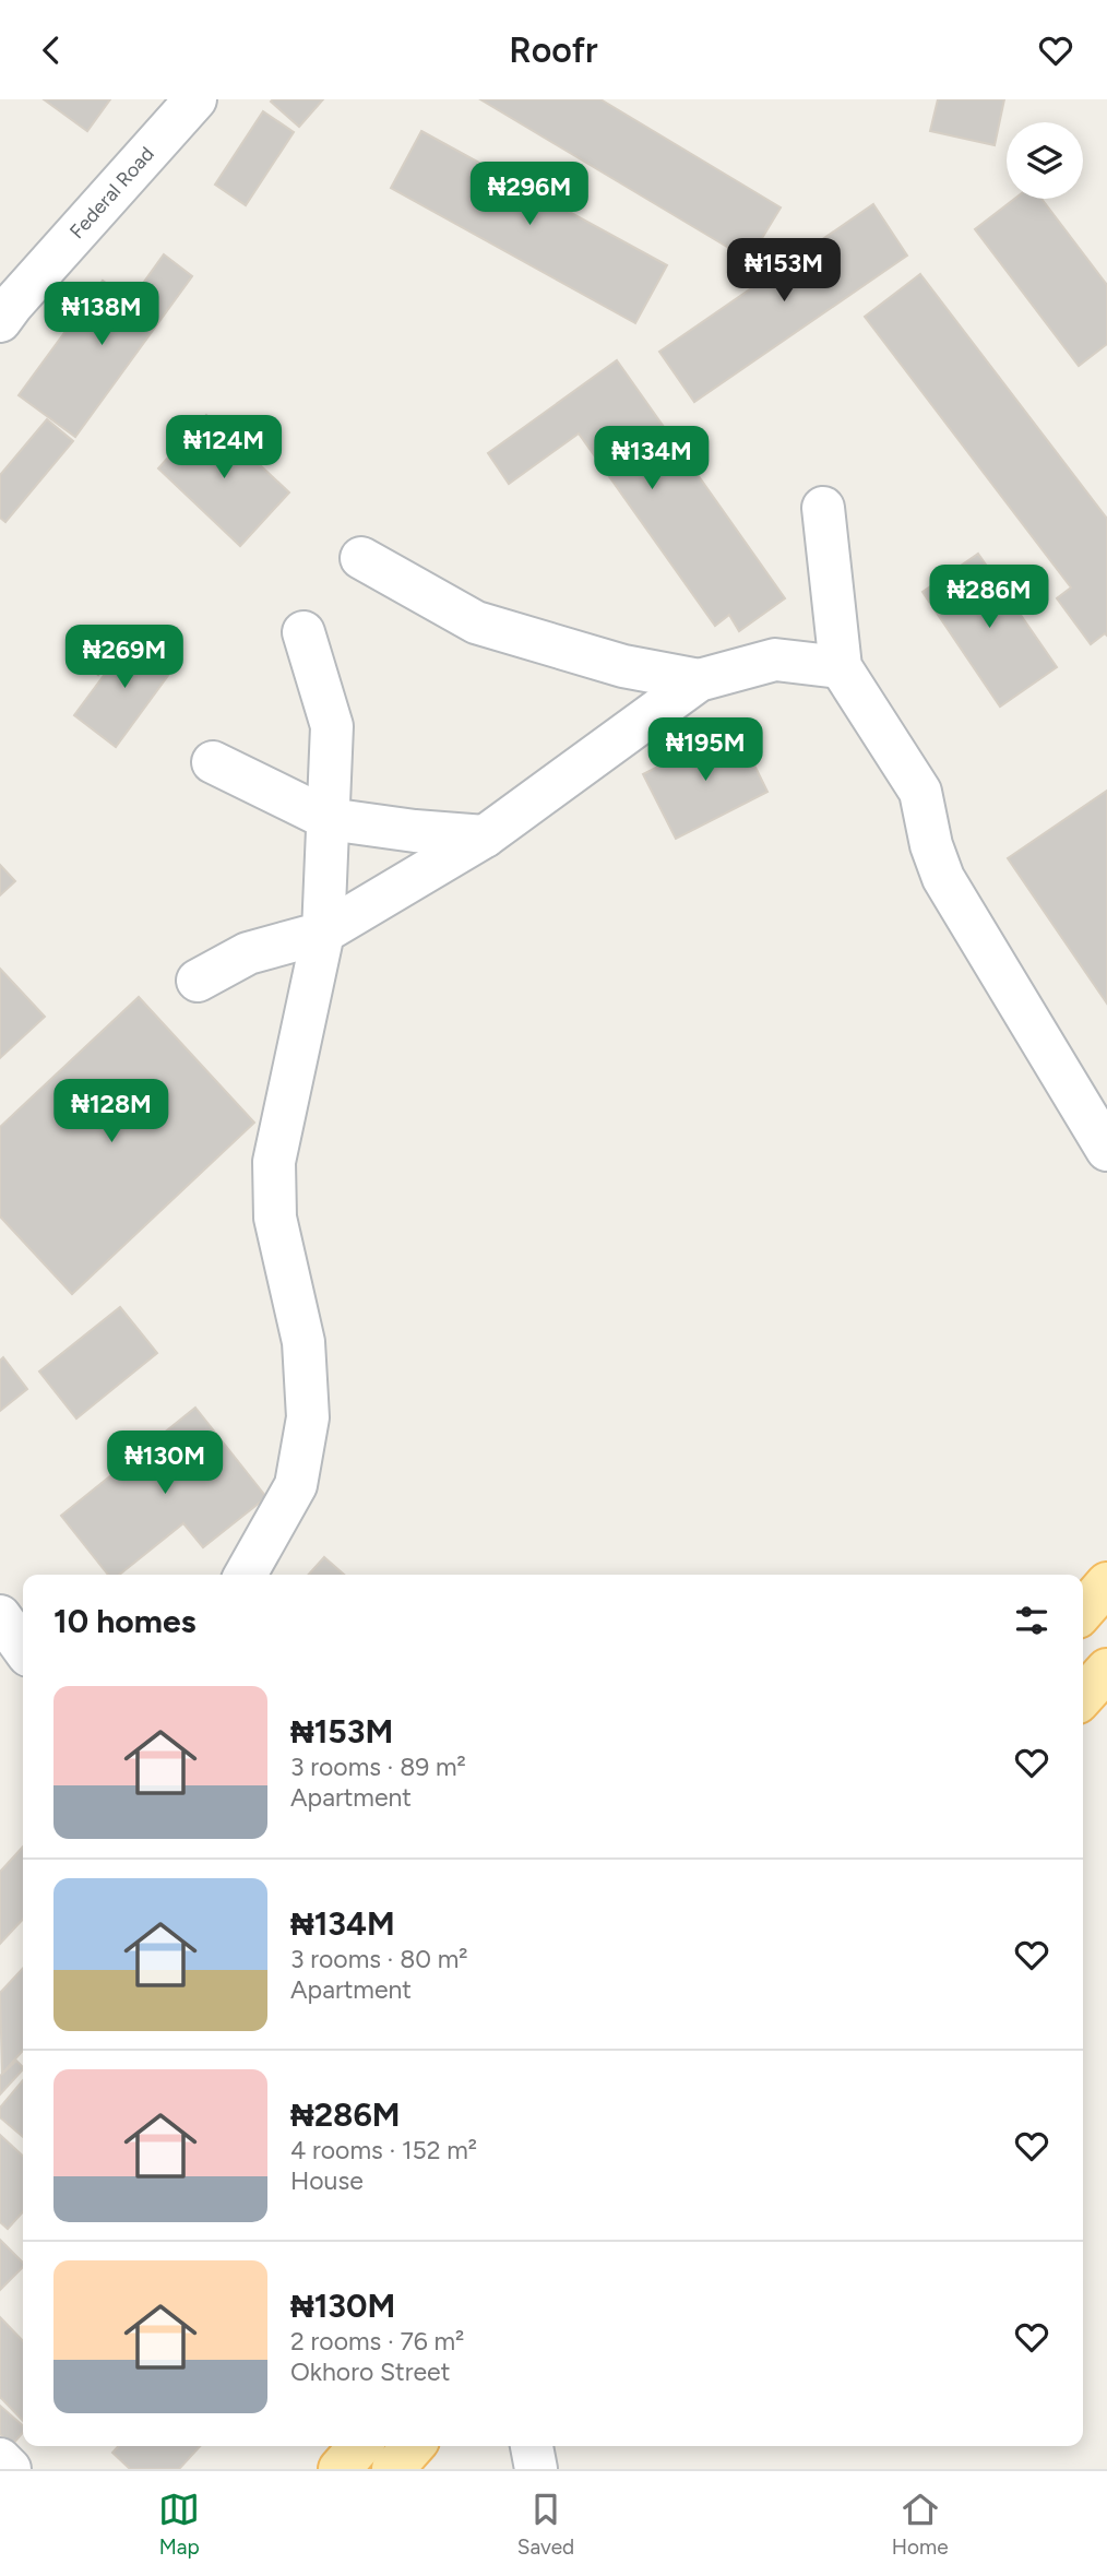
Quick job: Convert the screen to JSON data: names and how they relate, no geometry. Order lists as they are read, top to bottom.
{
  "streets": {
    "street": ["Federal Road"]
  },
  "page": {
    "header": "Roofr",
    "price": [
      "₦296M",
      "₦153M",
      "₦138M",
      "₦124M",
      "₦134M",
      "₦286M",
      "₦269M",
      "₦195M",
      "₦128M",
      "₦130M"
    ],
    "heading": "10 homes",
    "list": [
      {
        "name": "₦153M",
        "note": "3 rooms · 89 m² · Apartment"
      },
      {
        "name": "₦134M",
        "note": "3 rooms · 80 m² · Apartment"
      },
      {
        "name": "₦286M",
        "note": "4 rooms · 152 m² · House"
      },
      {
        "name": "₦130M",
        "note": "2 rooms · 76 m² · Okhoro Street"
      }
    ],
    "tabs": ["Map", "Saved", "Home"]
  }
}
